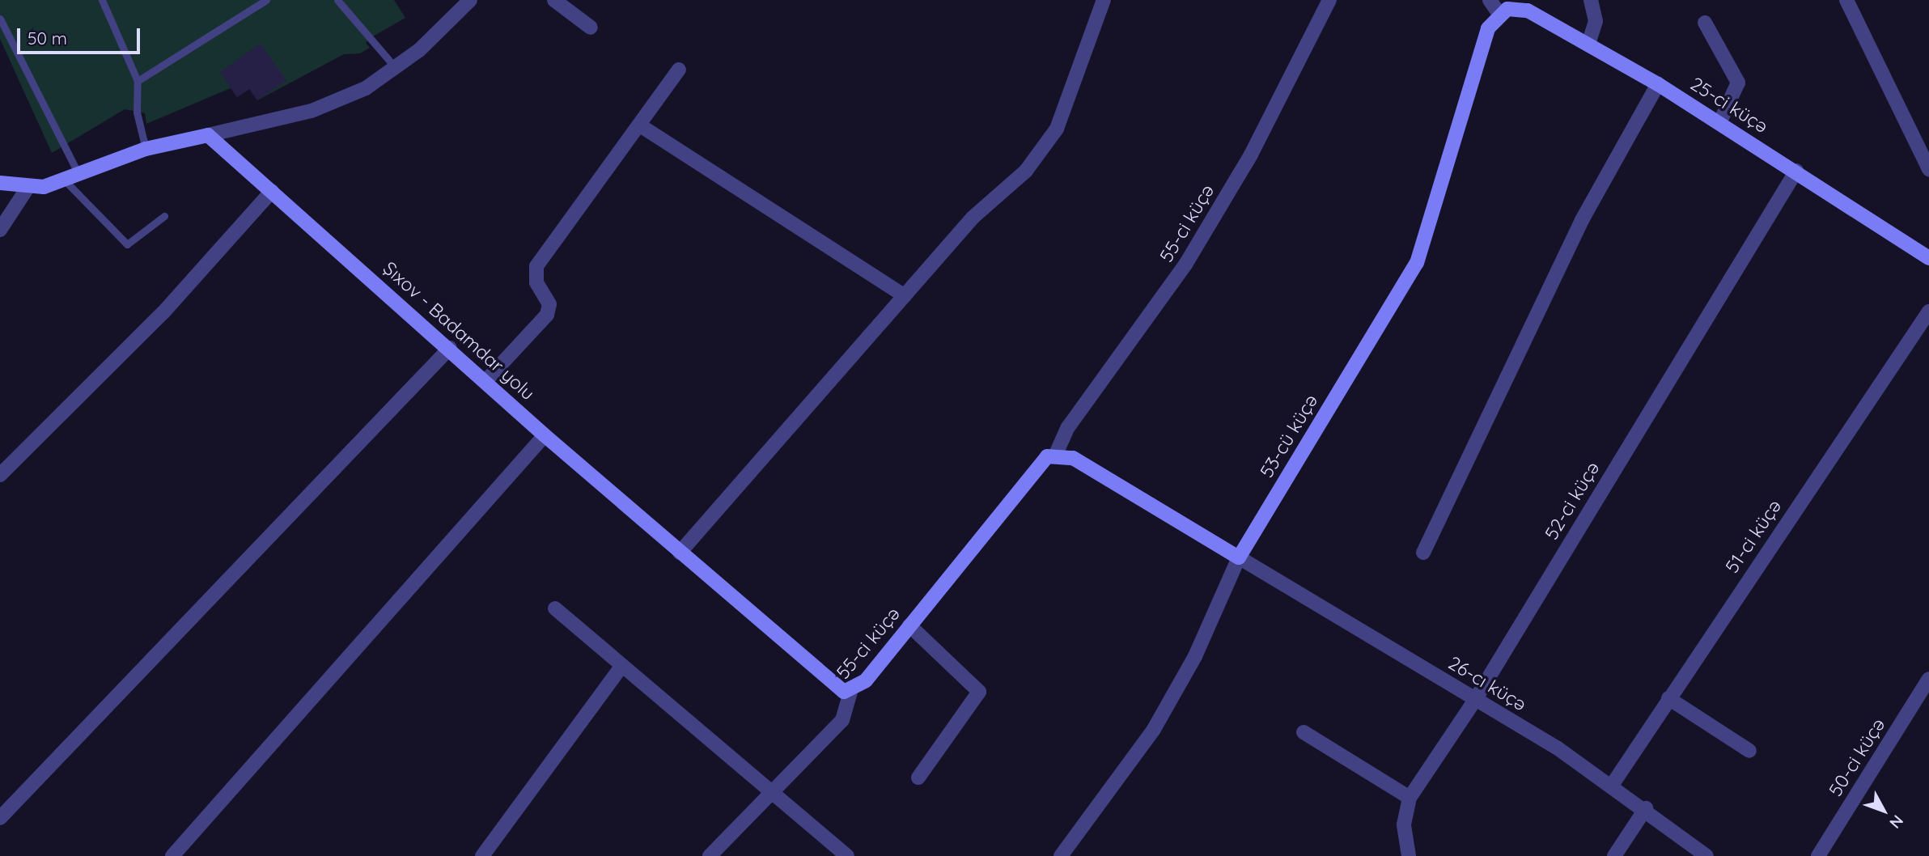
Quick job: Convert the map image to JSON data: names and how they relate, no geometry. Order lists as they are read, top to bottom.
{
  "streets": {
    "street": [
      "25-ci küçə",
      "55-ci küçə",
      "Şıxov - Badamdar yolu",
      "53-cü küçə",
      "52-ci küçə",
      "51-ci küçə",
      "26-cı küçə",
      "50-ci küçə"
    ]
  },
  "crossings": [
    ["25-ci küçə", "53-cü küçə"],
    ["25-ci küçə", "52-ci küçə"],
    ["55-ci küçə", "Şıxov - Badamdar yolu"],
    ["53-cü küçə", "26-cı küçə"],
    ["52-ci küçə", "26-cı küçə"],
    ["51-ci küçə", "26-cı küçə"]
  ],
  "scale_bar": "50 m",
  "north": "bottom right"
}
